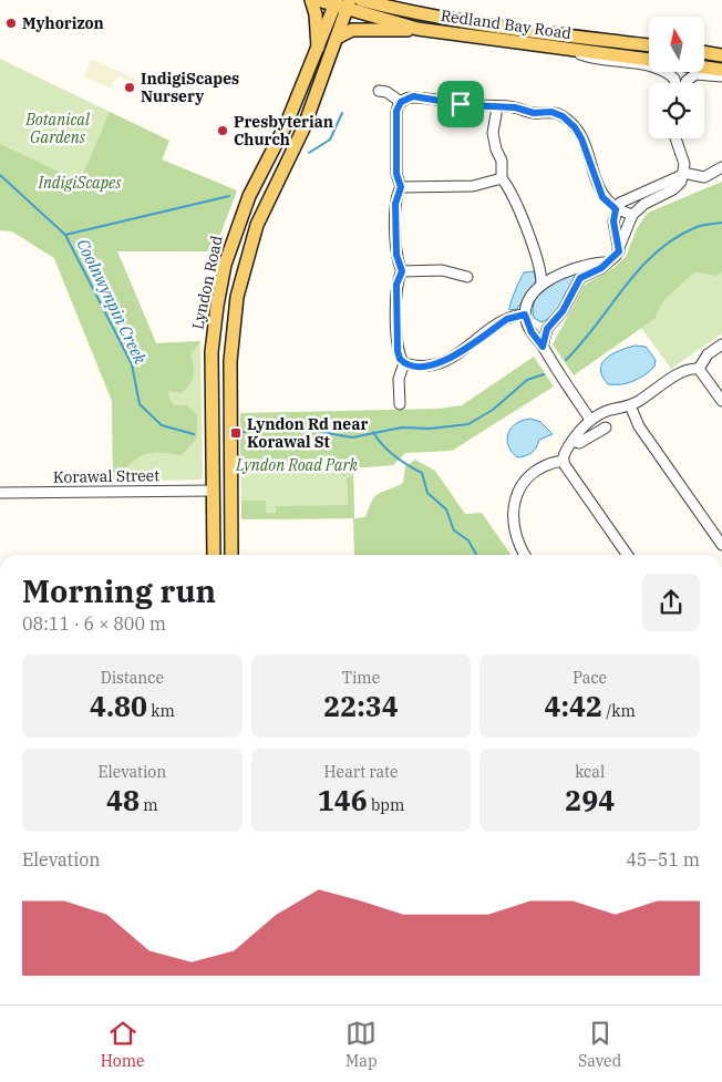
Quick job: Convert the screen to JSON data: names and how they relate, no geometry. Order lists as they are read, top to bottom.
{
  "streets": {
    "main road": ["Redland Bay Road", "Lyndon Road"],
    "street": ["Korawal Street"]
  },
  "crossings": [
    ["Redland Bay Road", "Lyndon Road"],
    ["Lyndon Road", "Korawal Street"]
  ],
  "water": ["Coolnwynpin Creek"],
  "parks": ["Botanical Gardens", "IndigiScapes", "Lyndon Road Park"],
  "places": {
    "other": ["Myhorizon", "IndigiScapes Nursery", "Presbyterian Church"],
    "transit": ["Lyndon Rd near Korawal St"]
  },
  "north": "top",
  "page": {
    "heading": ["Morning run", "08:11 · 6 × 800 m"],
    "stats": [
      ["Distance", "4.80 km"],
      ["Time", "22:34"],
      ["Pace", "4:42 /km"],
      ["Elevation", "48 m"],
      ["Heart rate", "146 bpm"],
      ["kcal", "294"]
    ],
    "chart": ["Elevation", "45–51 m"],
    "tabs": ["Home", "Map", "Saved"]
  }
}
